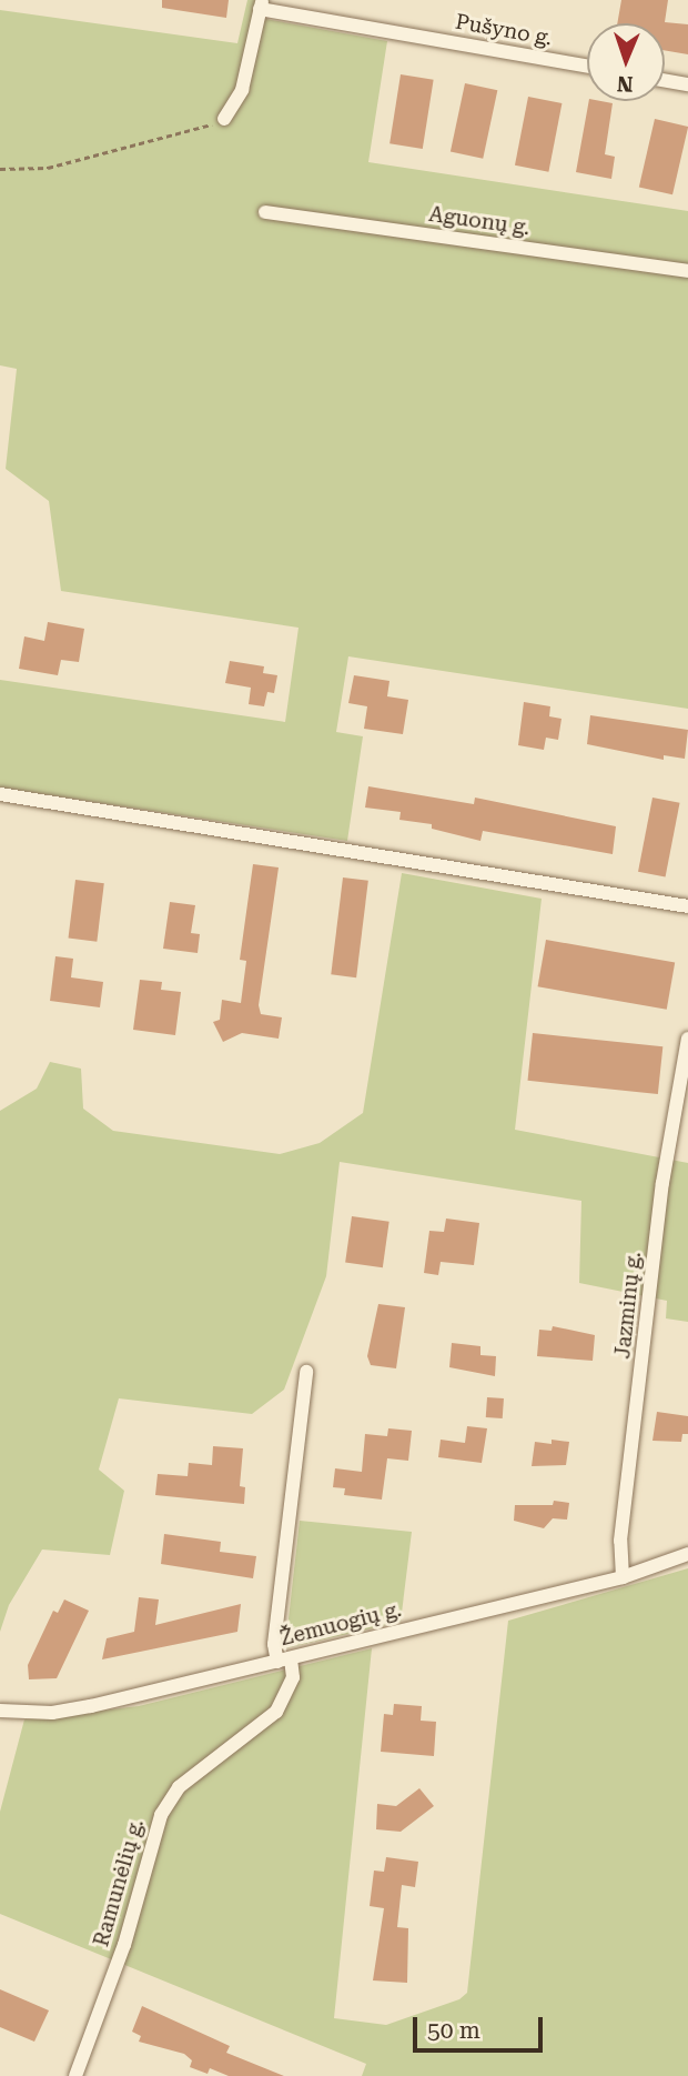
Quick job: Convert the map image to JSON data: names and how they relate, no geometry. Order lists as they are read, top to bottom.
{
  "streets": {
    "street": [
      "Pušyno g.",
      "Aguonų g.",
      "Jazminų g.",
      "Žemuogių g.",
      "Ramunėlių g."
    ]
  },
  "crossings": [
    ["Jazminų g.", "Žemuogių g."],
    ["Žemuogių g.", "Ramunėlių g."]
  ],
  "scale_bar": "50 m",
  "north": "bottom"
}
